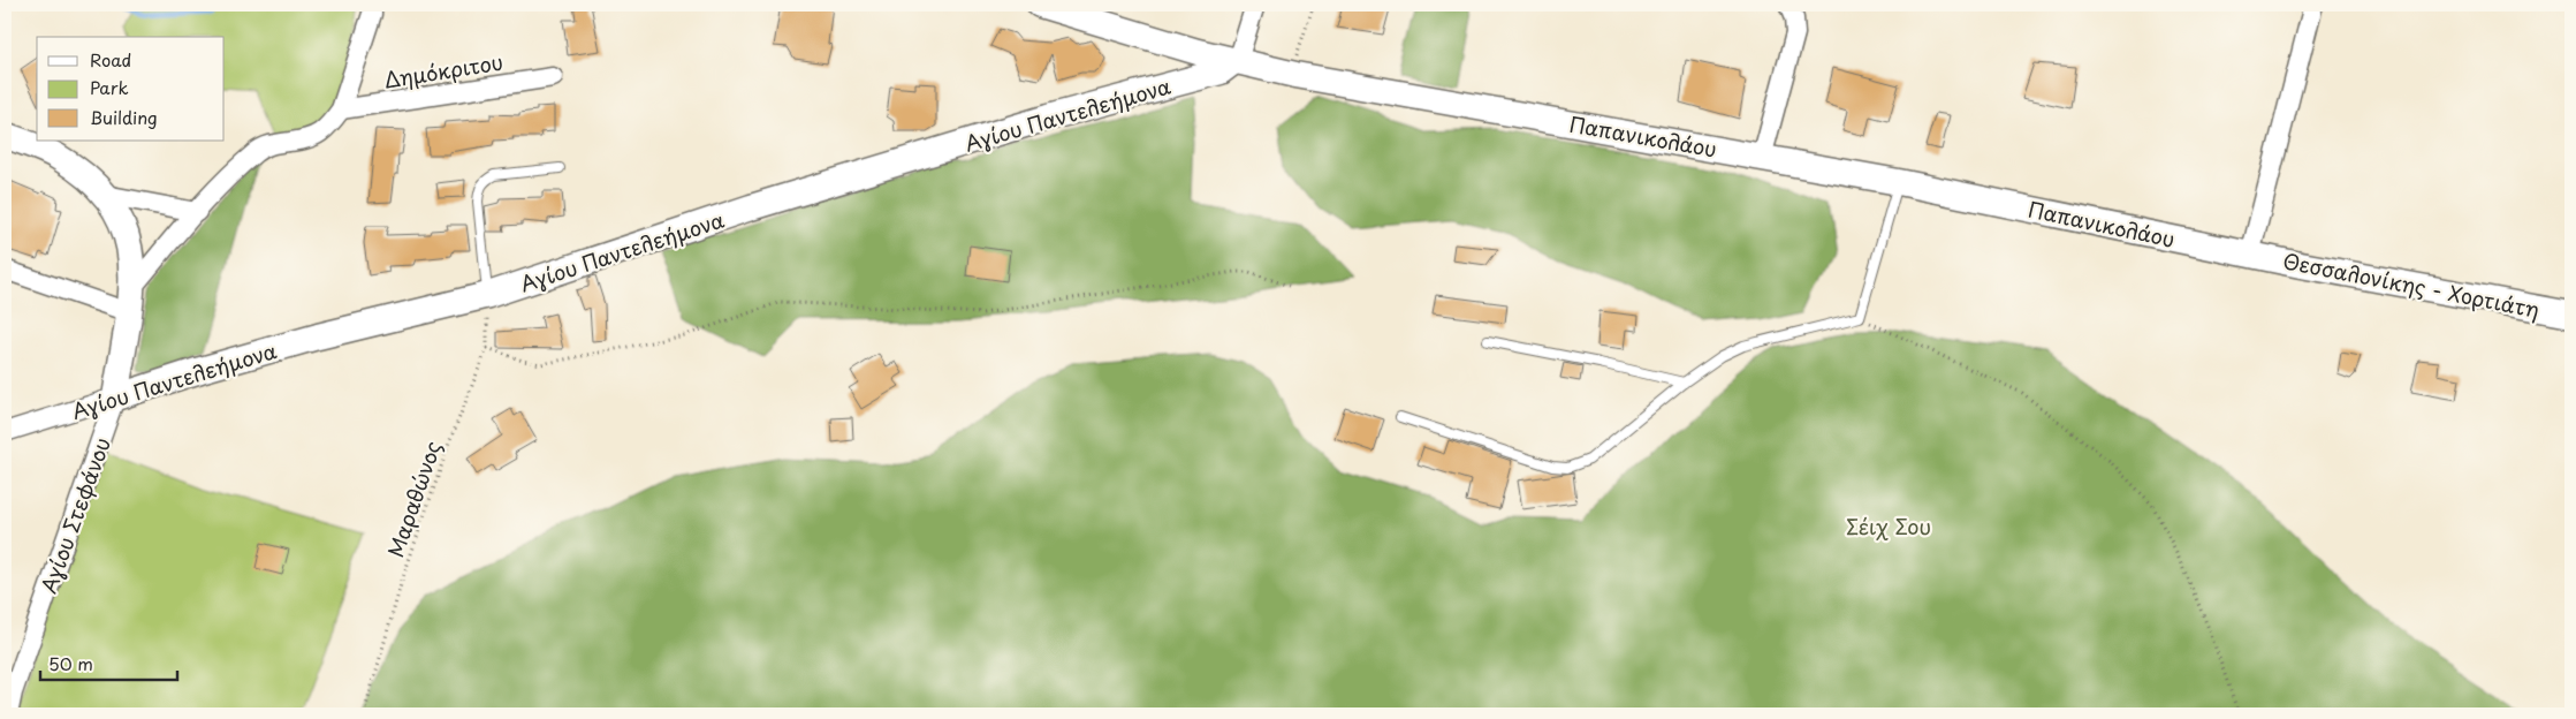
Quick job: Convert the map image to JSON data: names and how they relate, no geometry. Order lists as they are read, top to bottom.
{
  "streets": {
    "main road": [
      "Αγίου Παντελεήμονα",
      "Παπανικολάου",
      "Θεσσαλονίκης - Χορτιάτη",
      "Αγίου Στεφάνου"
    ],
    "street": ["Δημόκριτου"],
    "path": ["Μαραθώνος"]
  },
  "crossings": [
    ["Αγίου Παντελεήμονα", "Παπανικολάου"],
    ["Αγίου Παντελεήμονα", "Μαραθώνος"],
    ["Αγίου Παντελεήμονα", "Αγίου Στεφάνου"],
    ["Παπανικολάου", "Θεσσαλονίκης - Χορτιάτη"]
  ],
  "parks": ["Σέιχ Σου"],
  "legend": ["Road", "Park", "Building"],
  "scale_bar": "50 m"
}
